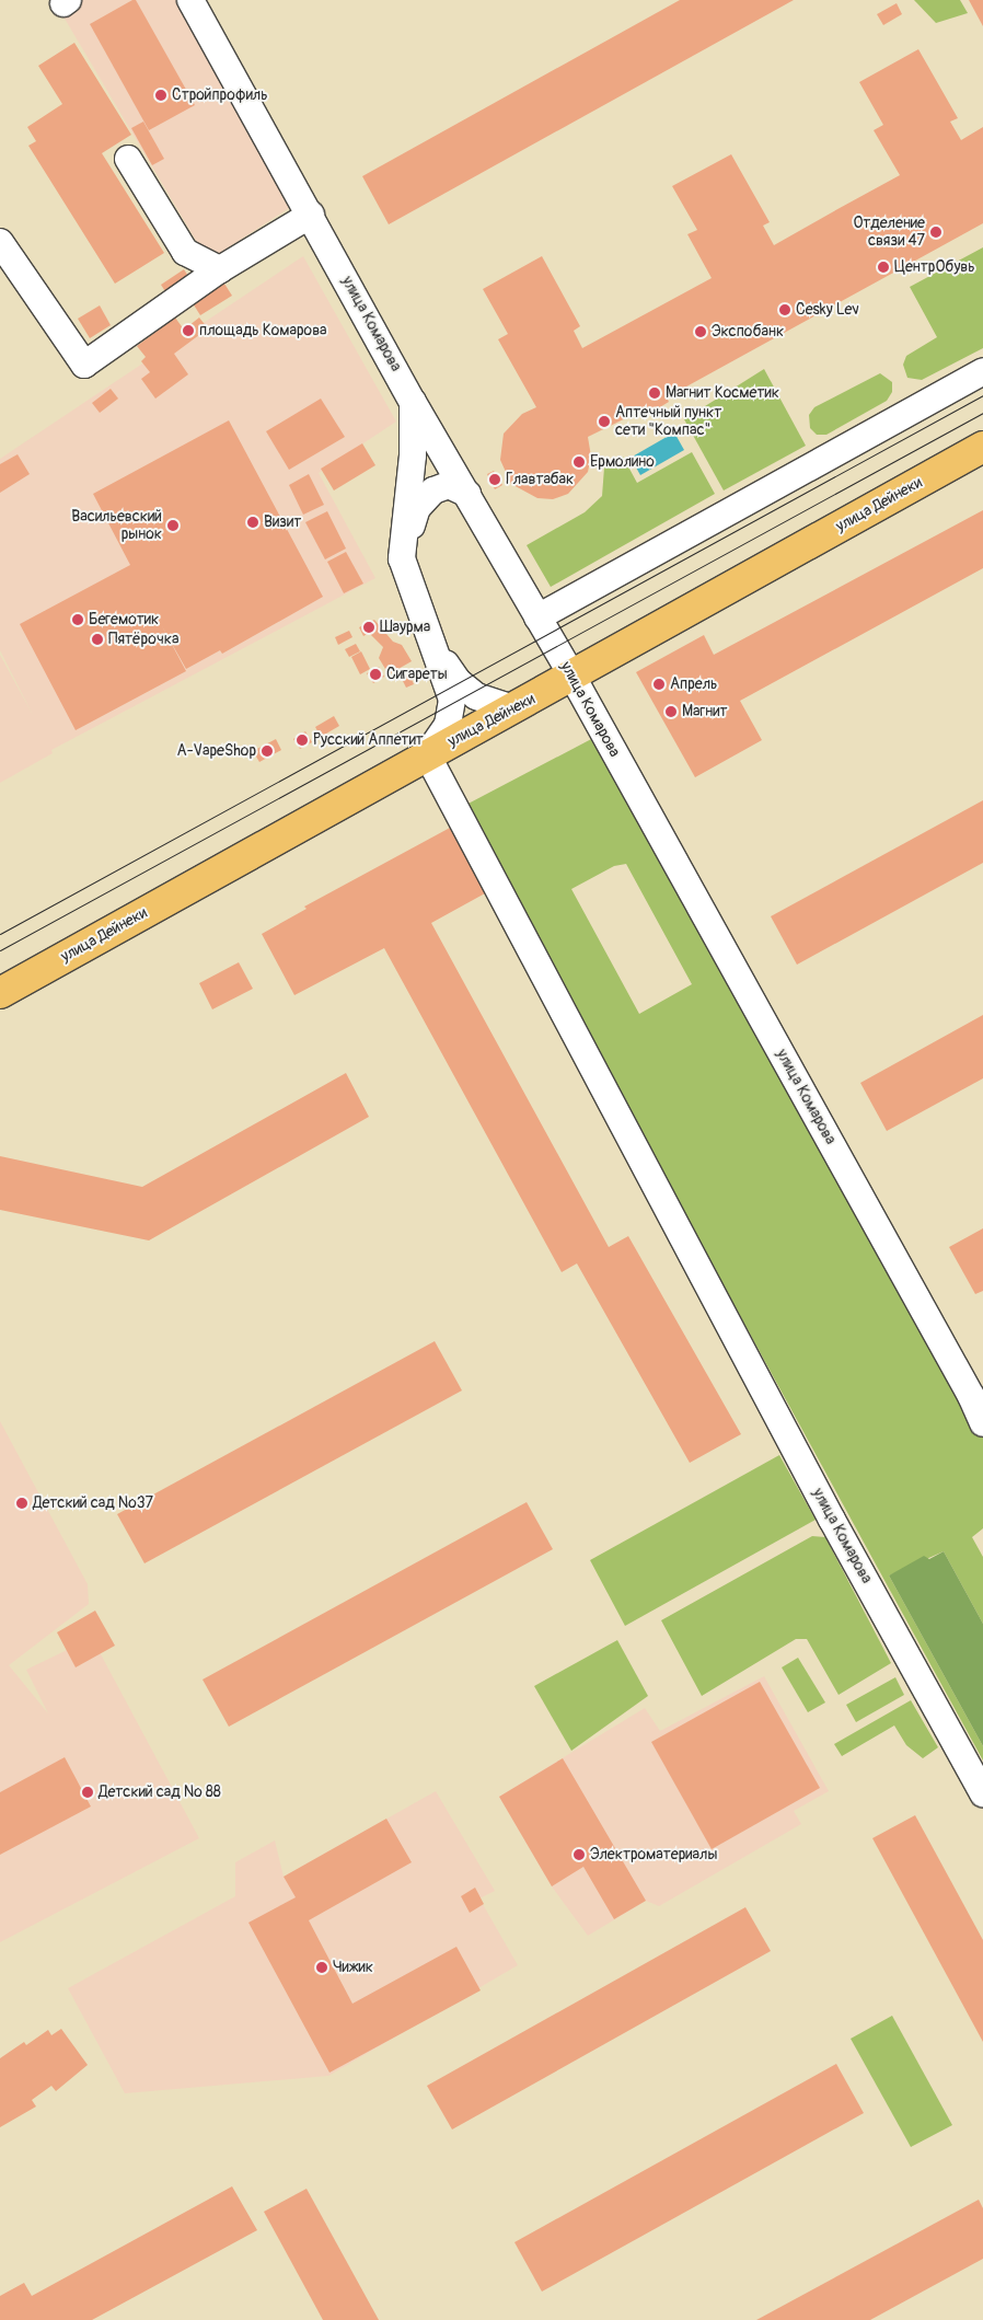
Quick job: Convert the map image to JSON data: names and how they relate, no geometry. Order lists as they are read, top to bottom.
{
  "streets": {
    "main road": ["улица Дейнеки"],
    "street": ["улица Комарова"]
  },
  "crossings": [
    ["улица Комарова", "улица Дейнеки"]
  ],
  "places": [
    "Стройпрофиль",
    "Отделение связи 47",
    "ЦентрОбувь",
    "Cesky Lev",
    "площадь Комарова",
    "Экспобанк",
    "Магнит Косметик",
    "Аптечный пункт сети \"Компас\"",
    "Ермолино",
    "Главтабак",
    "Визит",
    "Васильевский рынок",
    "Бегемотик",
    "Шаурма",
    "Пятёрочка",
    "Сигареты",
    "Апрель",
    "Магнит",
    "Русский Аппетит",
    "A-VapeShop",
    "Детский сад №37",
    "Детский сад № 88",
    "Электроматериалы",
    "Чижик"
  ]
}
